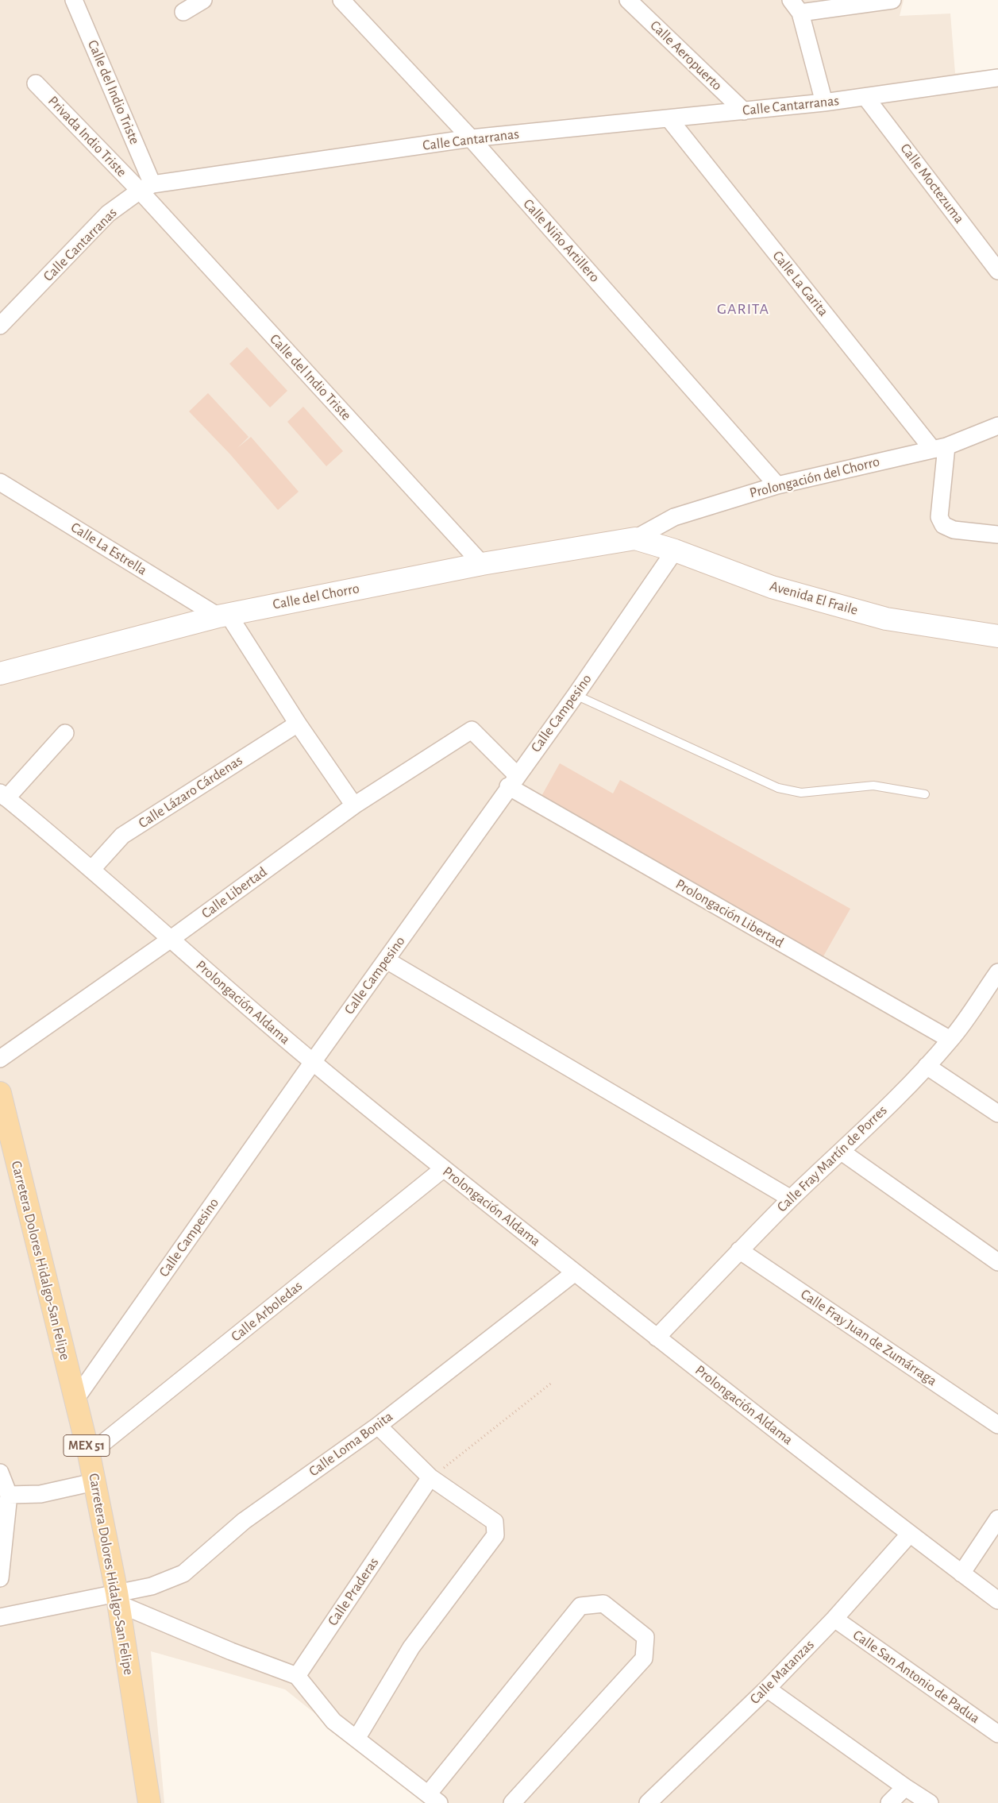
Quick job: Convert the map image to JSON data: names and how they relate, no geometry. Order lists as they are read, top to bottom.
{
  "streets": {
    "main road": ["Carretera Dolores Hidalgo-San Felipe", "MEX 51"],
    "street": [
      "Calle Aeropuerto",
      "Calle del Indio Triste",
      "Calle Cantarranas",
      "Privada Indio Triste",
      "Calle Moctezuma",
      "Calle Niño Artillero",
      "Calle La Garita",
      "Prolongación del Chorro",
      "Calle La Estrella",
      "Calle del Chorro",
      "Avenida El Fraile",
      "Calle Campesino",
      "Calle Lázaro Cárdenas",
      "Calle Libertad",
      "Prolongación Libertad",
      "Prolongación Aldama",
      "Calle Fray Martín de Porres",
      "Calle Arboledas",
      "Calle Fray Juan de Zumárraga",
      "Calle Loma Bonita",
      "Calle Praderas",
      "Calle Matanzas",
      "Calle San Antonio de Padua"
    ]
  },
  "crossings": [
    ["Calle Aeropuerto", "Calle Cantarranas"],
    ["Calle del Indio Triste", "Calle Cantarranas"],
    ["Calle del Indio Triste", "Privada Indio Triste"],
    ["Calle del Indio Triste", "Calle del Chorro"],
    ["Calle Cantarranas", "Privada Indio Triste"],
    ["Calle Cantarranas", "Calle Moctezuma"],
    ["Calle Cantarranas", "Calle Niño Artillero"],
    ["Calle Cantarranas", "Calle La Garita"],
    ["Calle Niño Artillero", "Prolongación del Chorro"],
    ["Calle La Garita", "Prolongación del Chorro"],
    ["Prolongación del Chorro", "Calle del Chorro"],
    ["Prolongación del Chorro", "Avenida El Fraile"],
    ["Calle La Estrella", "Calle del Chorro"],
    ["Calle La Estrella", "Calle Lázaro Cárdenas"],
    ["Calle La Estrella", "Calle Libertad"],
    ["Calle del Chorro", "Avenida El Fraile"],
    ["Avenida El Fraile", "Calle Campesino"],
    ["Calle Campesino", "Prolongación Libertad"],
    ["Calle Campesino", "Prolongación Aldama"],
    ["Calle Campesino", "Carretera Dolores Hidalgo-San Felipe"],
    ["Calle Lázaro Cárdenas", "Prolongación Aldama"],
    ["Calle Libertad", "Prolongación Libertad"],
    ["Calle Libertad", "Prolongación Aldama"],
    ["Prolongación Libertad", "Calle Fray Martín de Porres"],
    ["Prolongación Aldama", "Calle Fray Martín de Porres"],
    ["Prolongación Aldama", "Calle Arboledas"],
    ["Prolongación Aldama", "Calle Loma Bonita"],
    ["Prolongación Aldama", "Calle Matanzas"],
    ["Calle Fray Martín de Porres", "Calle Fray Juan de Zumárraga"],
    ["Carretera Dolores Hidalgo-San Felipe", "Calle Arboledas"],
    ["Carretera Dolores Hidalgo-San Felipe", "Calle Loma Bonita"],
    ["Calle Matanzas", "Calle San Antonio de Padua"]
  ],
  "districts": ["GARITA"]
}
